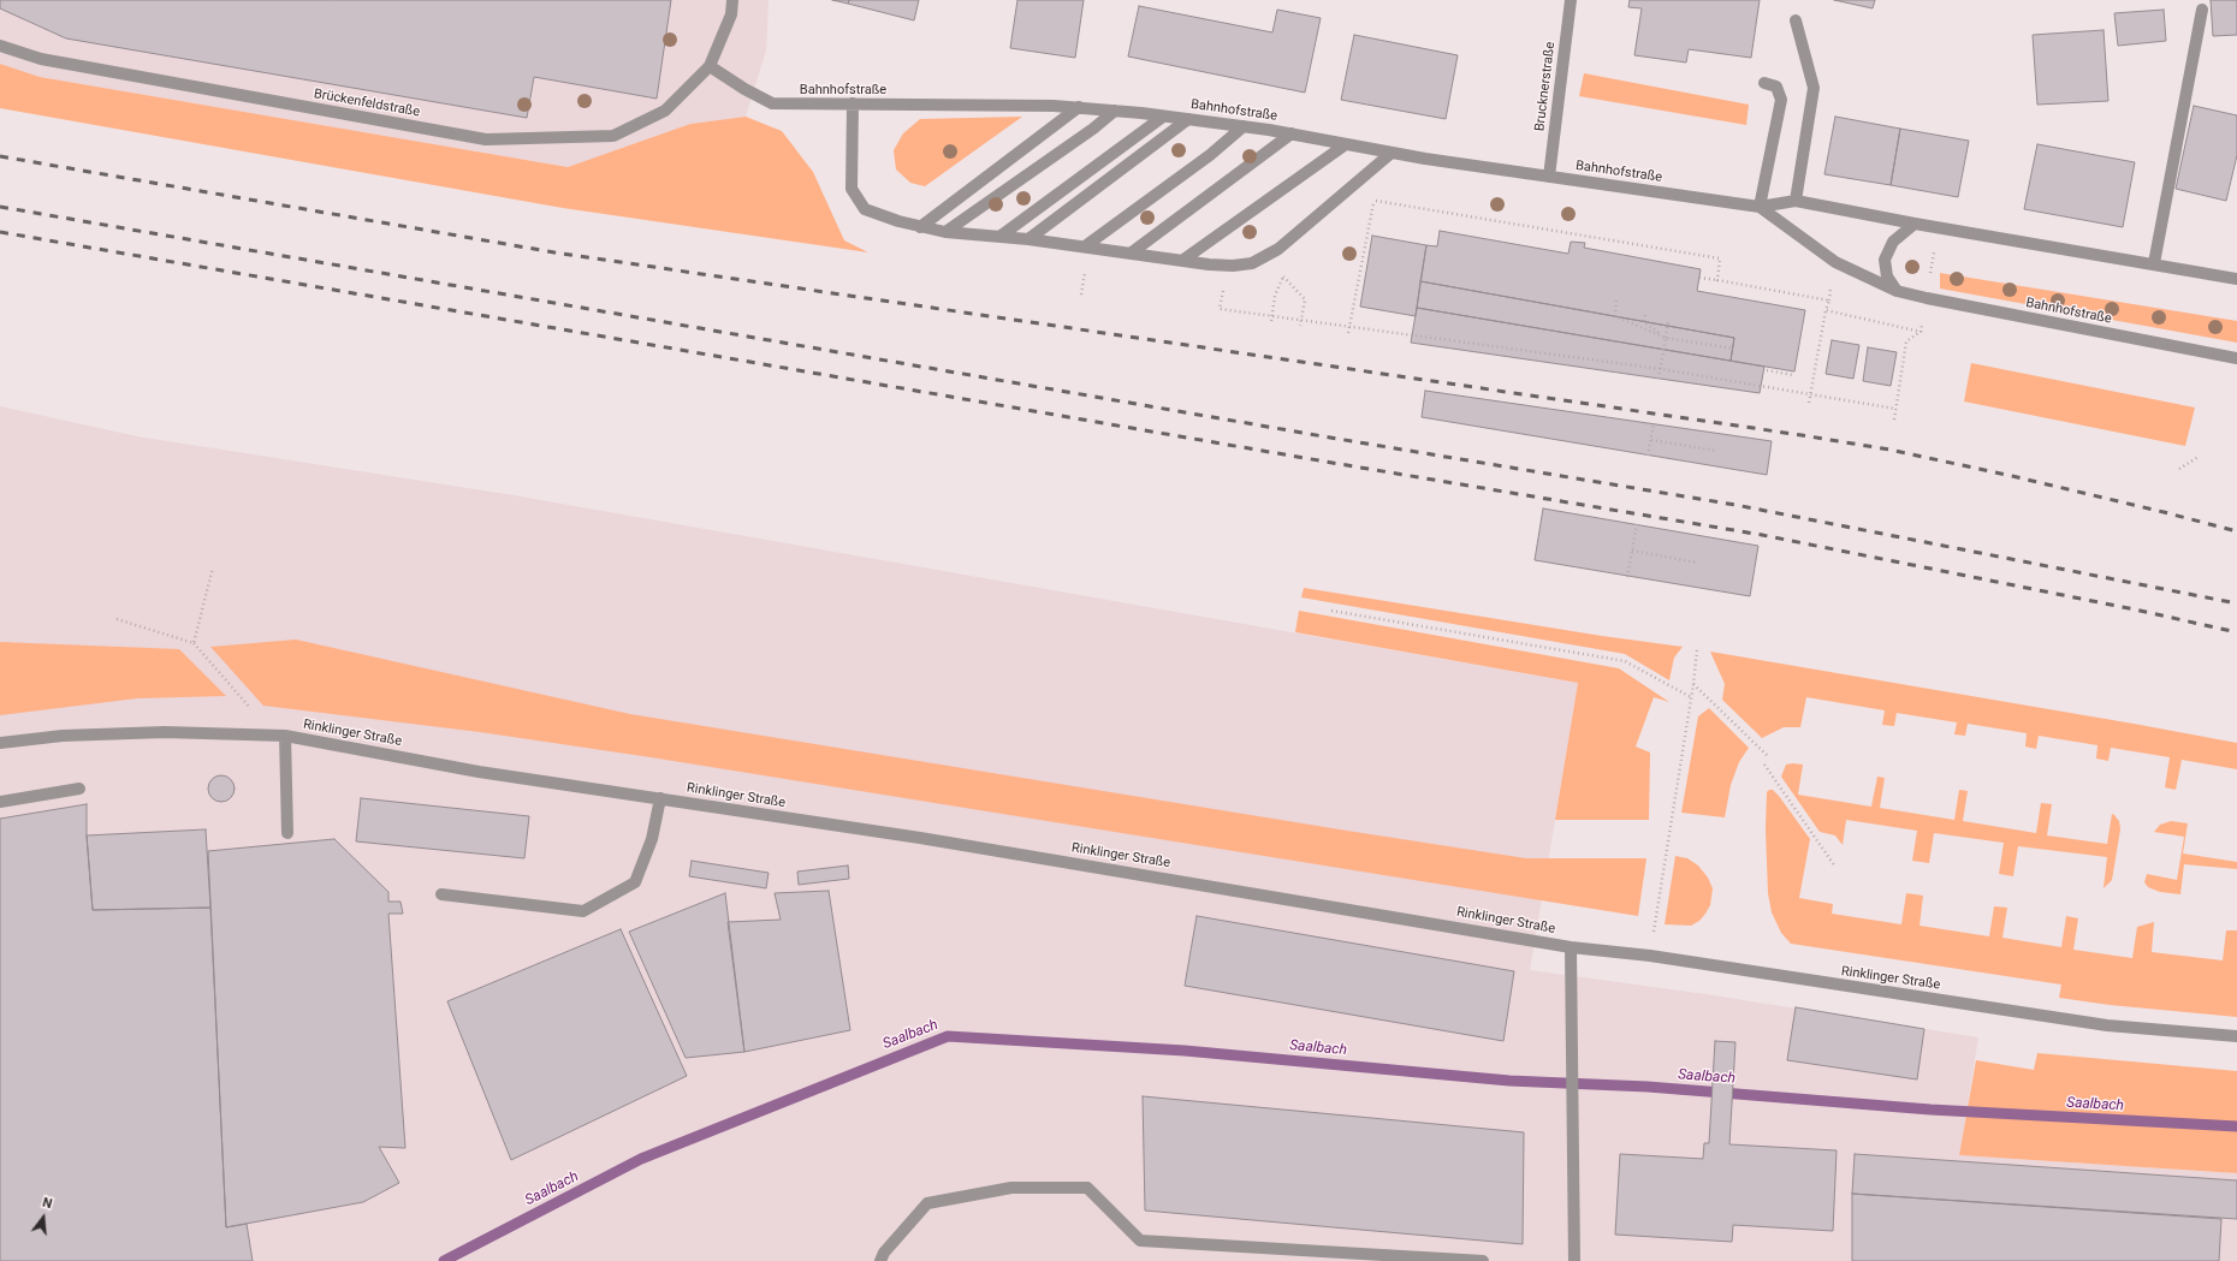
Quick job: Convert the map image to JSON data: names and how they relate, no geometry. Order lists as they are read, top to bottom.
{
  "streets": {
    "street": [
      "Brucknerstraße",
      "Bahnhofstraße",
      "Brückenfeldstraße",
      "Rinklinger Straße"
    ]
  },
  "crossings": [
    ["Brucknerstraße", "Bahnhofstraße"],
    ["Bahnhofstraße", "Brückenfeldstraße"]
  ],
  "water": ["Saalbach"],
  "north": "top"
}
